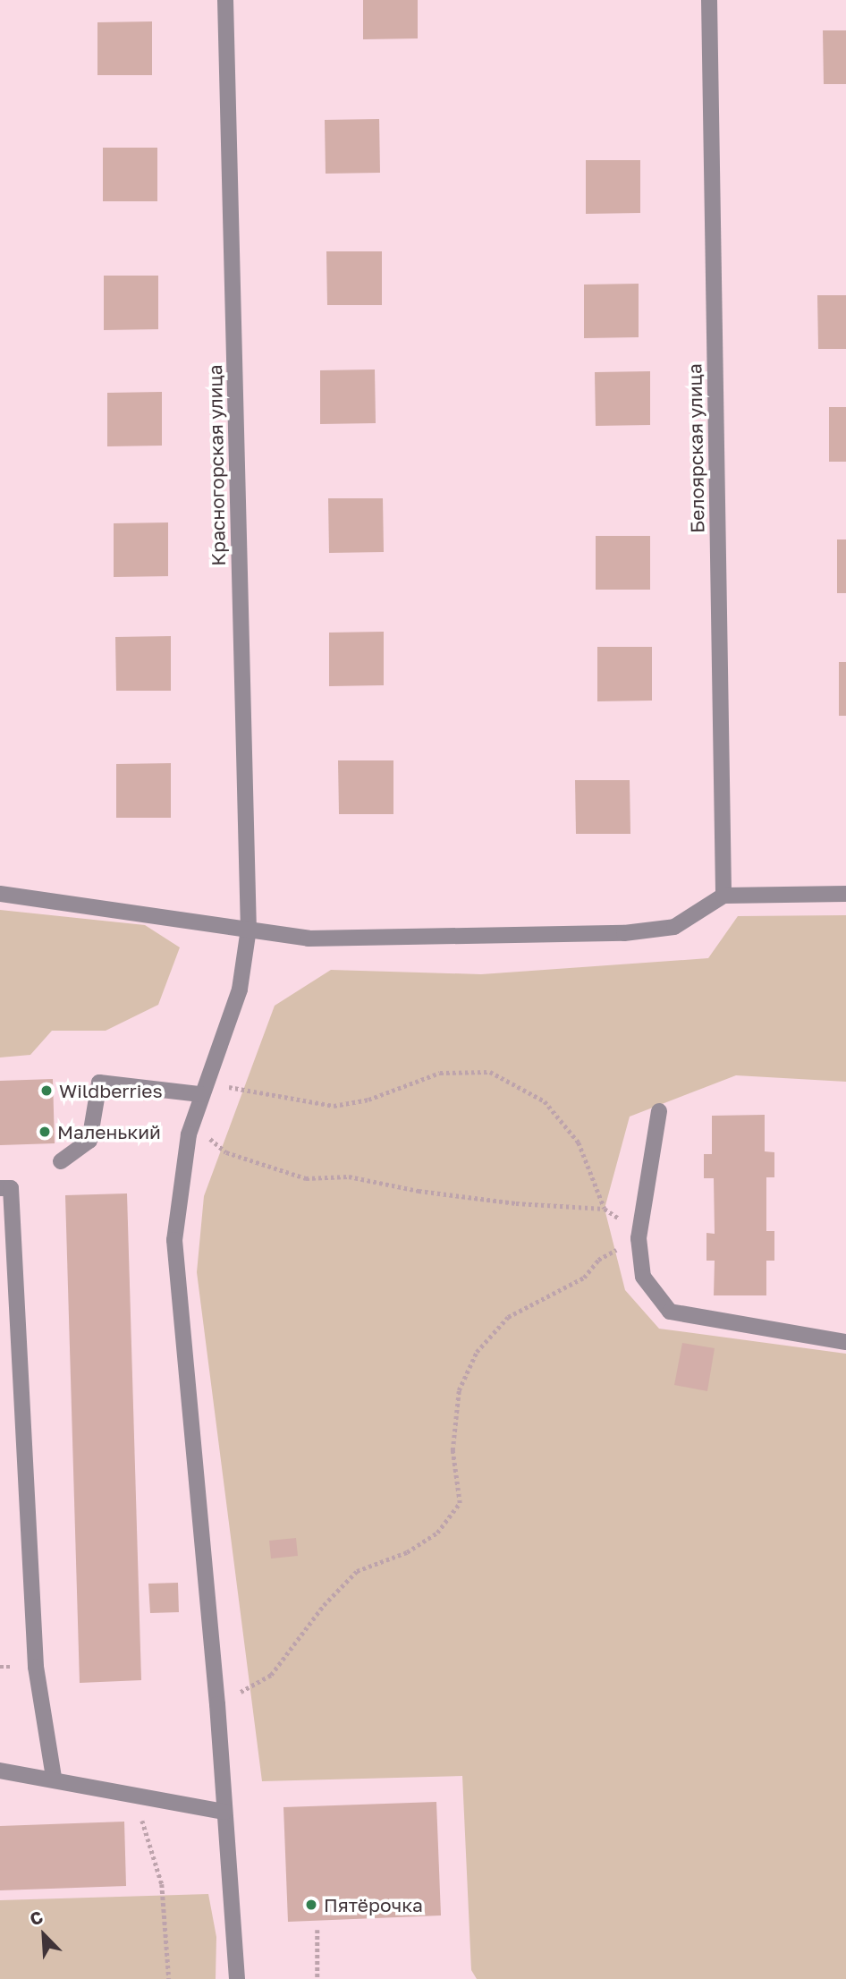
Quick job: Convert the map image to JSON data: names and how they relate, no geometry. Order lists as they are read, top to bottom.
{
  "streets": {
    "street": ["Белоярская улица", "Красногорская улица"]
  },
  "places": ["Wildberries", "Маленький", "Пятёрочка"],
  "north": "top left"
}
